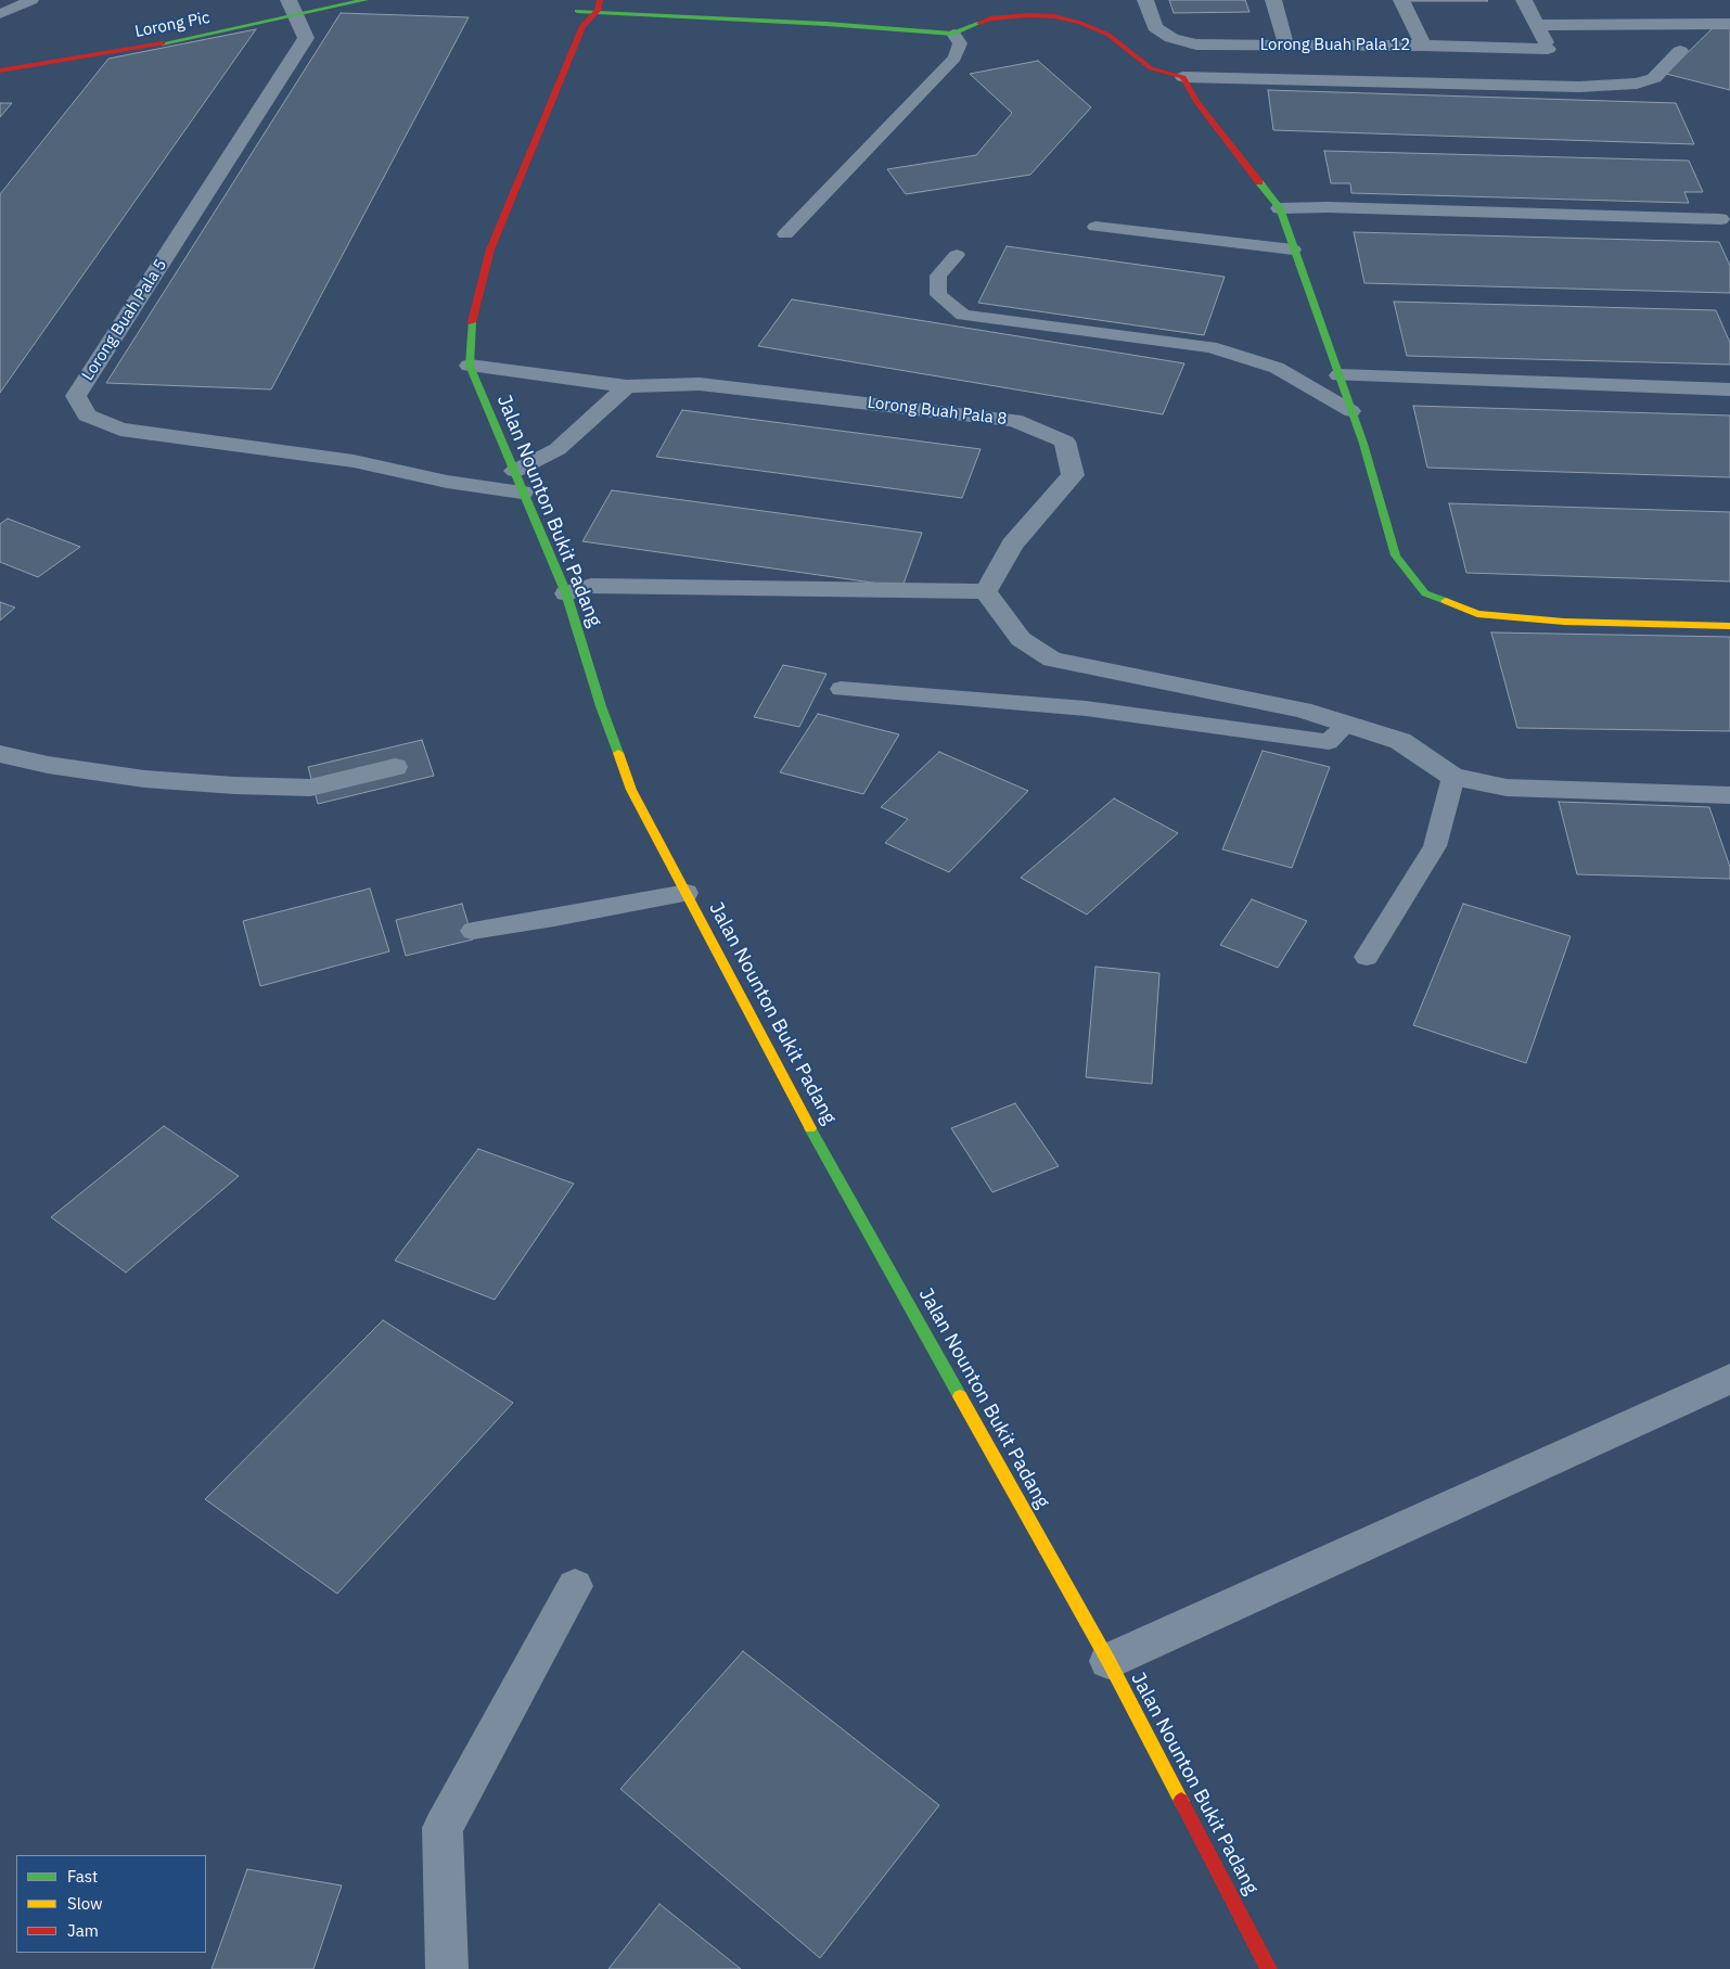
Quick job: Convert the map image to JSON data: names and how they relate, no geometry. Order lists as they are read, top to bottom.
{
  "streets": {
    "street": [
      "Lorong Pic",
      "Lorong Buah Pala 12",
      "Lorong Buah Pala 5",
      "Lorong Buah Pala 8",
      "Jalan Nounton Bukit Padang"
    ]
  },
  "crossings": [
    ["Lorong Pic", "Lorong Buah Pala 5"],
    ["Lorong Buah Pala 5", "Jalan Nounton Bukit Padang"],
    ["Lorong Buah Pala 8", "Jalan Nounton Bukit Padang"]
  ],
  "legend": ["Fast", "Slow", "Jam"]
}
